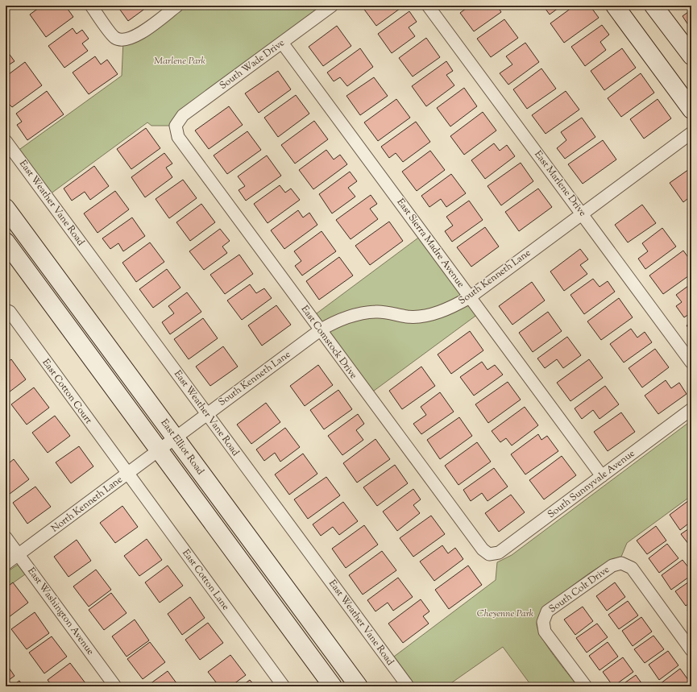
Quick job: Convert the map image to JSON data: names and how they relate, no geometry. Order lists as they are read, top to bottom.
{
  "streets": {
    "main road": ["East Elliot Road"],
    "street": [
      "South Wade Drive",
      "East Marlene Drive",
      "East Weather Vane Road",
      "East Sierra Madre Avenue",
      "South Kenneth Lane",
      "East Comstock Drive",
      "East Cotton Court",
      "South Sunnyvale Avenue",
      "North Kenneth Lane",
      "East Cotton Lane",
      "South Colt Drive",
      "East Washington Avenue"
    ]
  },
  "crossings": [
    ["South Wade Drive", "East Sierra Madre Avenue"],
    ["South Wade Drive", "East Comstock Drive"],
    ["East Marlene Drive", "South Kenneth Lane"],
    ["East Weather Vane Road", "South Kenneth Lane"],
    ["East Sierra Madre Avenue", "South Kenneth Lane"],
    ["East Sierra Madre Avenue", "South Sunnyvale Avenue"],
    ["South Kenneth Lane", "East Comstock Drive"],
    ["South Kenneth Lane", "East Elliot Road"],
    ["South Kenneth Lane", "North Kenneth Lane"],
    ["East Comstock Drive", "South Sunnyvale Avenue"],
    ["East Cotton Court", "North Kenneth Lane"],
    ["East Cotton Court", "East Cotton Lane"],
    ["East Elliot Road", "North Kenneth Lane"],
    ["North Kenneth Lane", "East Cotton Lane"],
    ["North Kenneth Lane", "East Washington Avenue"]
  ],
  "parks": ["Marlene Park", "Cheyenne Park"]
}
